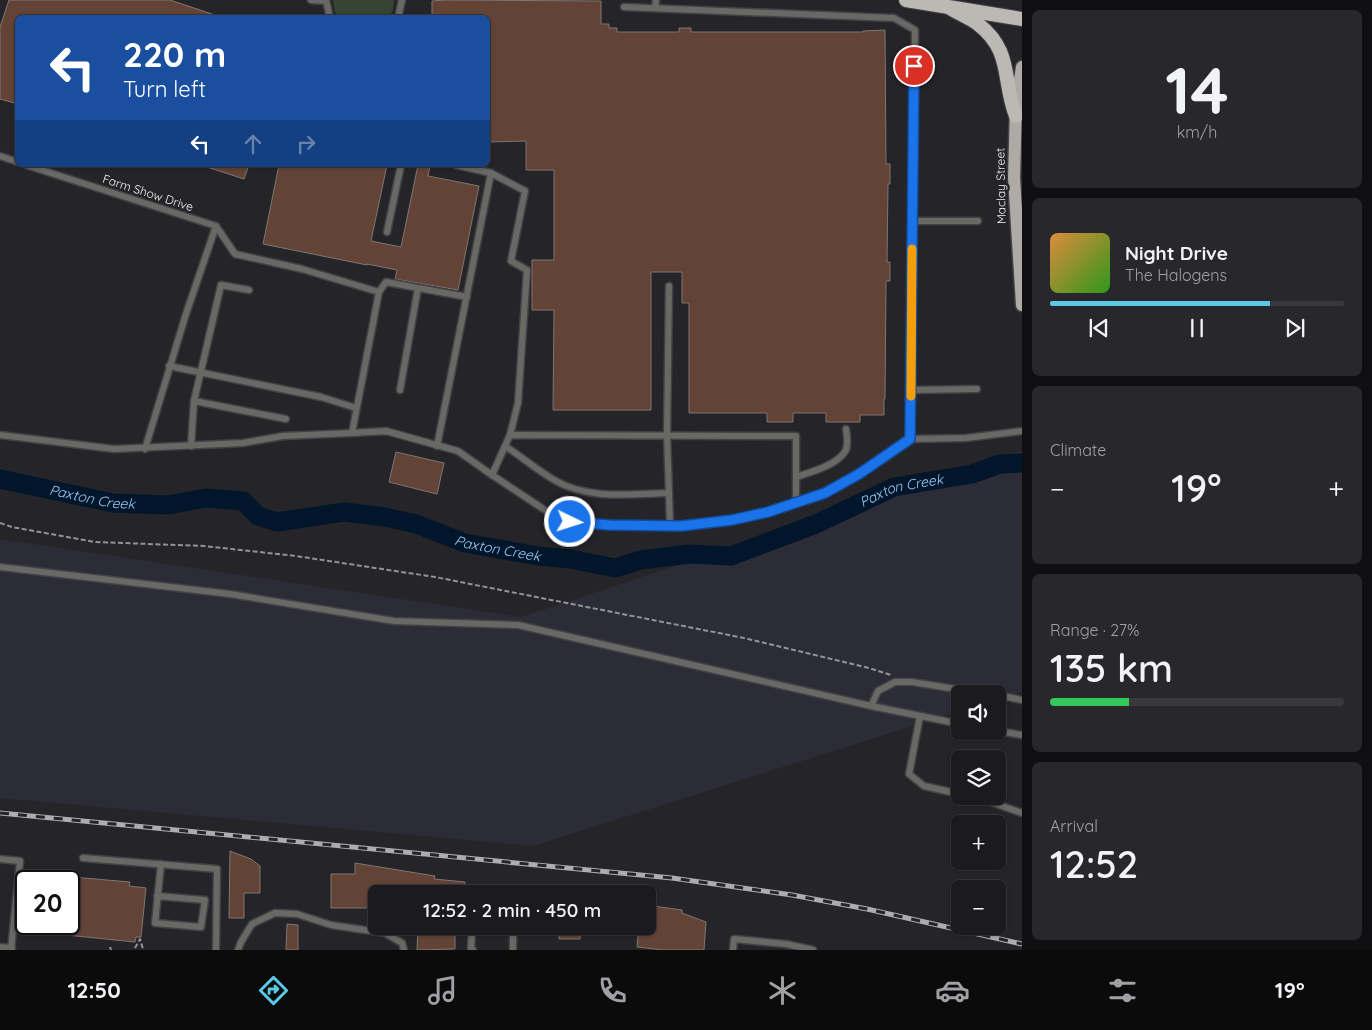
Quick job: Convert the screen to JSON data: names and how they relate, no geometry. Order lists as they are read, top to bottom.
{
  "streets": {
    "main road": ["Maclay Street"],
    "lane": ["Farm Show Drive"]
  },
  "water": ["Paxton Creek"],
  "page": {
    "tile": [
      ["14", "km/h"],
      "Climate",
      ["Range · 27%", "135 km"],
      ["Arrival", "12:52"]
    ],
    "turn": ["220 m", "Turn left"],
    "song": ["Night Drive", "The Halogens"],
    "heat": ["−", "19°", "+"],
    "map_buttons": ["+", "−"],
    "limit": "20",
    "trip": "12:52 · 2 min · 450 m",
    "tabs": ["12:50", "19°"]
  }
}
